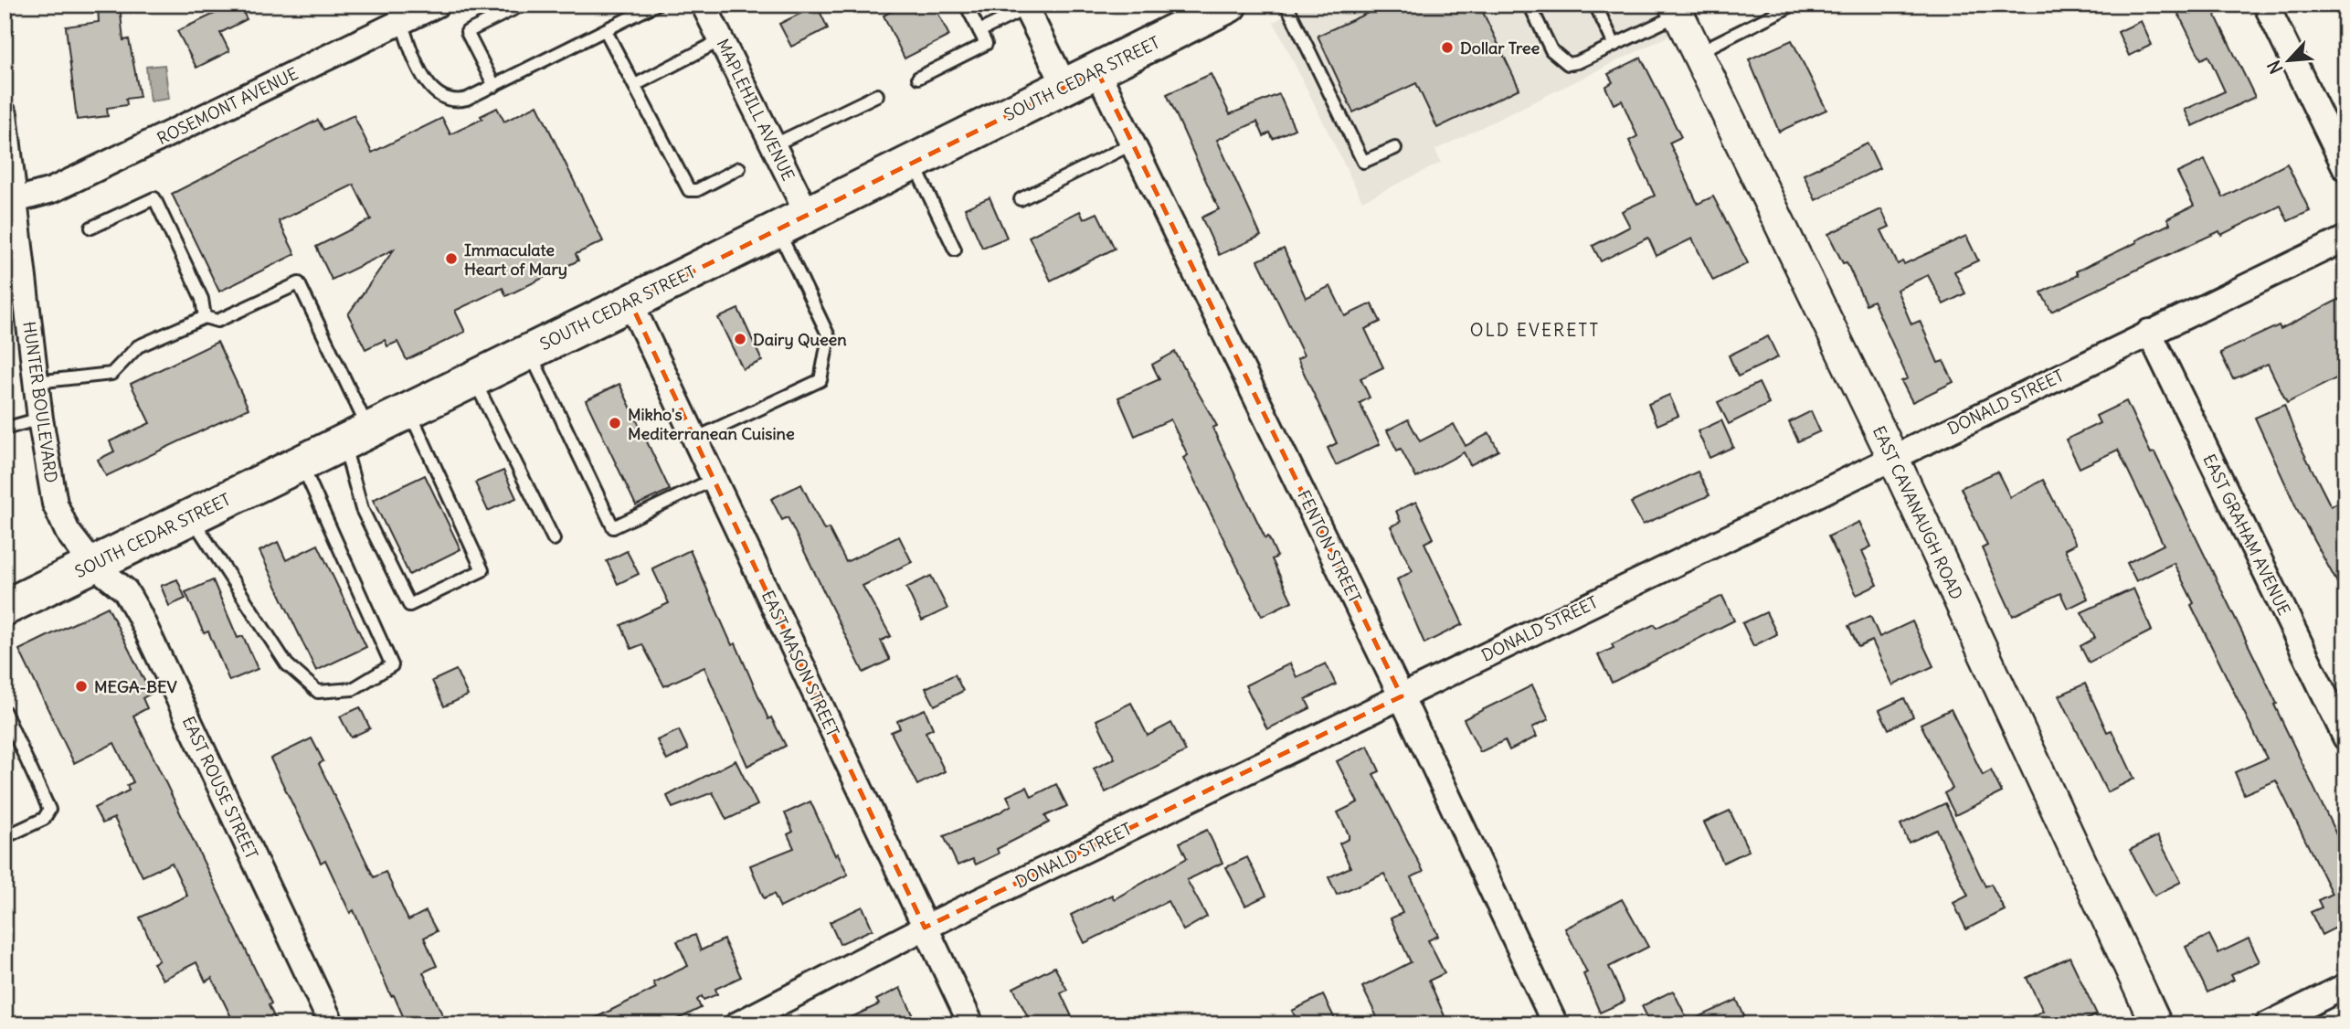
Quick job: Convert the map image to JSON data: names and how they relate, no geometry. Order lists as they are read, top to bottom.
{
  "streets": {
    "main road": ["SOUTH CEDAR STREET"],
    "street": [
      "ROSEMONT AVENUE",
      "MAPLEHILL AVENUE",
      "HUNTER BOULEVARD",
      "DONALD STREET",
      "EAST CAVANAUGH ROAD",
      "EAST GRAHAM AVENUE",
      "FENTON STREET",
      "EAST MASON STREET",
      "EAST ROUSE STREET"
    ]
  },
  "crossings": [
    ["SOUTH CEDAR STREET", "MAPLEHILL AVENUE"],
    ["SOUTH CEDAR STREET", "HUNTER BOULEVARD"],
    ["SOUTH CEDAR STREET", "FENTON STREET"],
    ["SOUTH CEDAR STREET", "EAST MASON STREET"],
    ["SOUTH CEDAR STREET", "EAST ROUSE STREET"],
    ["ROSEMONT AVENUE", "HUNTER BOULEVARD"],
    ["HUNTER BOULEVARD", "EAST ROUSE STREET"],
    ["DONALD STREET", "EAST CAVANAUGH ROAD"],
    ["DONALD STREET", "EAST GRAHAM AVENUE"],
    ["DONALD STREET", "FENTON STREET"],
    ["DONALD STREET", "EAST MASON STREET"]
  ],
  "districts": ["OLD EVERETT"],
  "places": [
    "Dollar Tree",
    "Immaculate Heart of Mary",
    "Dairy Queen",
    "Mikho's Mediterranean Cuisine",
    "MEGA-BEV"
  ],
  "north": "bottom left"
}
